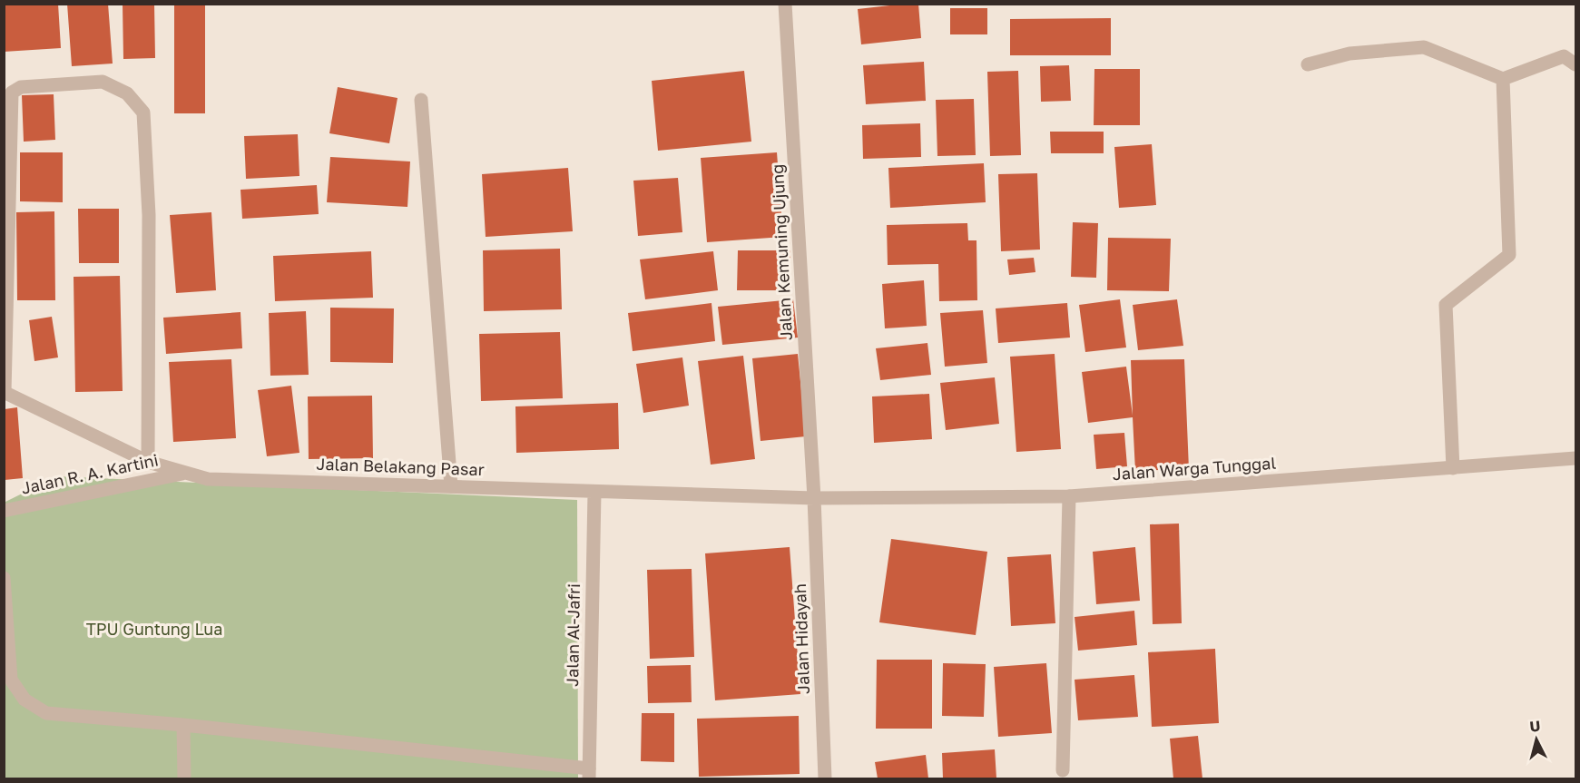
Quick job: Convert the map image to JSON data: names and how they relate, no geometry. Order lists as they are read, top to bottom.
{
  "streets": {
    "street": [
      "Jalan Kemuning Ujung",
      "Jalan Belakang Pasar",
      "Jalan Warga Tunggal",
      "Jalan R. A. Kartini",
      "Jalan Al-Jafri",
      "Jalan Hidayah"
    ]
  },
  "crossings": [
    ["Jalan Kemuning Ujung", "Jalan Belakang Pasar"],
    ["Jalan Kemuning Ujung", "Jalan Warga Tunggal"],
    ["Jalan Kemuning Ujung", "Jalan Hidayah"],
    ["Jalan Belakang Pasar", "Jalan Warga Tunggal"],
    ["Jalan Belakang Pasar", "Jalan R. A. Kartini"],
    ["Jalan Belakang Pasar", "Jalan Al-Jafri"],
    ["Jalan Belakang Pasar", "Jalan Hidayah"],
    ["Jalan Warga Tunggal", "Jalan Hidayah"]
  ],
  "parks": ["TPU Guntung Lua"],
  "north": "top"
}
